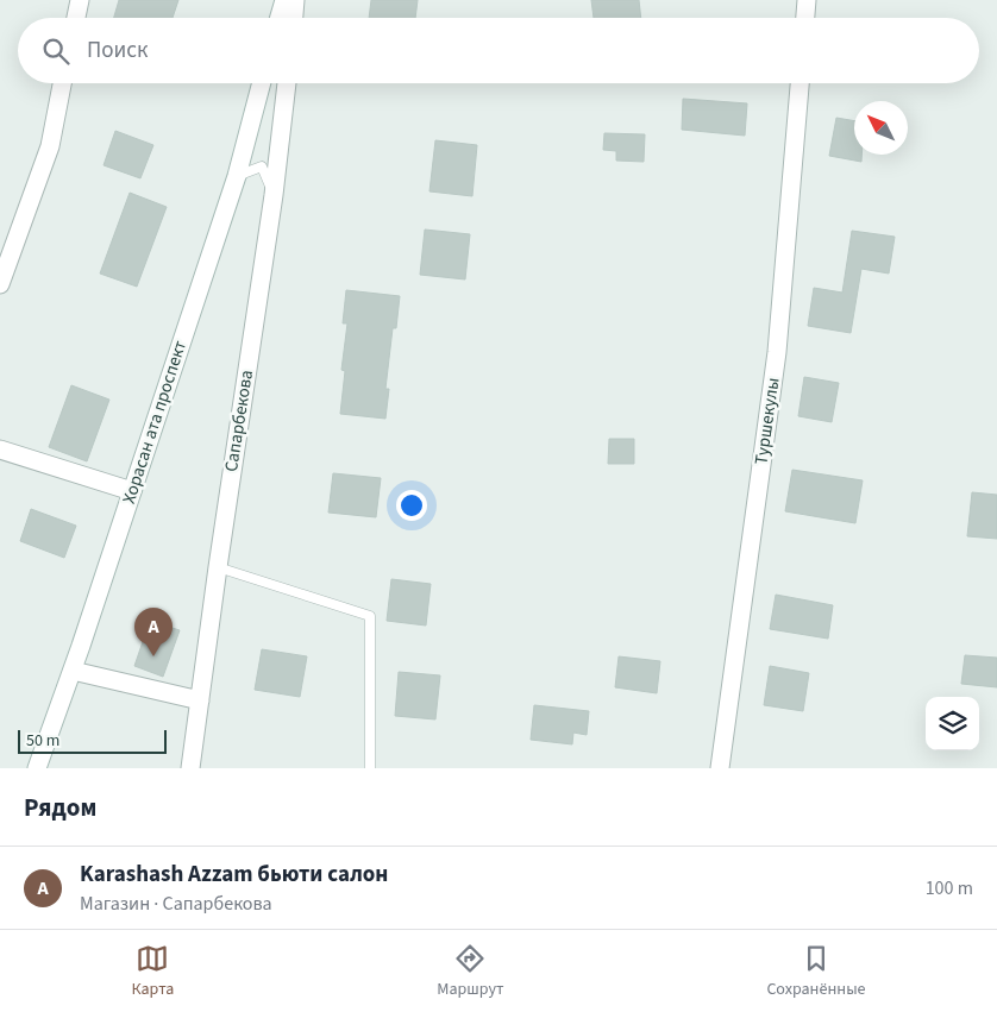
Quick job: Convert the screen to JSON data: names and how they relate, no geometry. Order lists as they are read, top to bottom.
{
  "streets": {
    "street": ["Сапарбекова", "Туршекулы", "Хорасан ата проспект"]
  },
  "scale_bar": "50 m",
  "north": "top left",
  "page": {
    "search": "Поиск",
    "pins": "A",
    "scale": "50 m",
    "heading": "Рядом",
    "list": [
      {
        "mark": "A",
        "name": "Karashash Azzam бьюти салон",
        "note": "Магазин · Сапарбекова",
        "value": "100 m"
      }
    ],
    "nav": ["Карта", "Маршрут", "Сохранённые"]
  }
}
